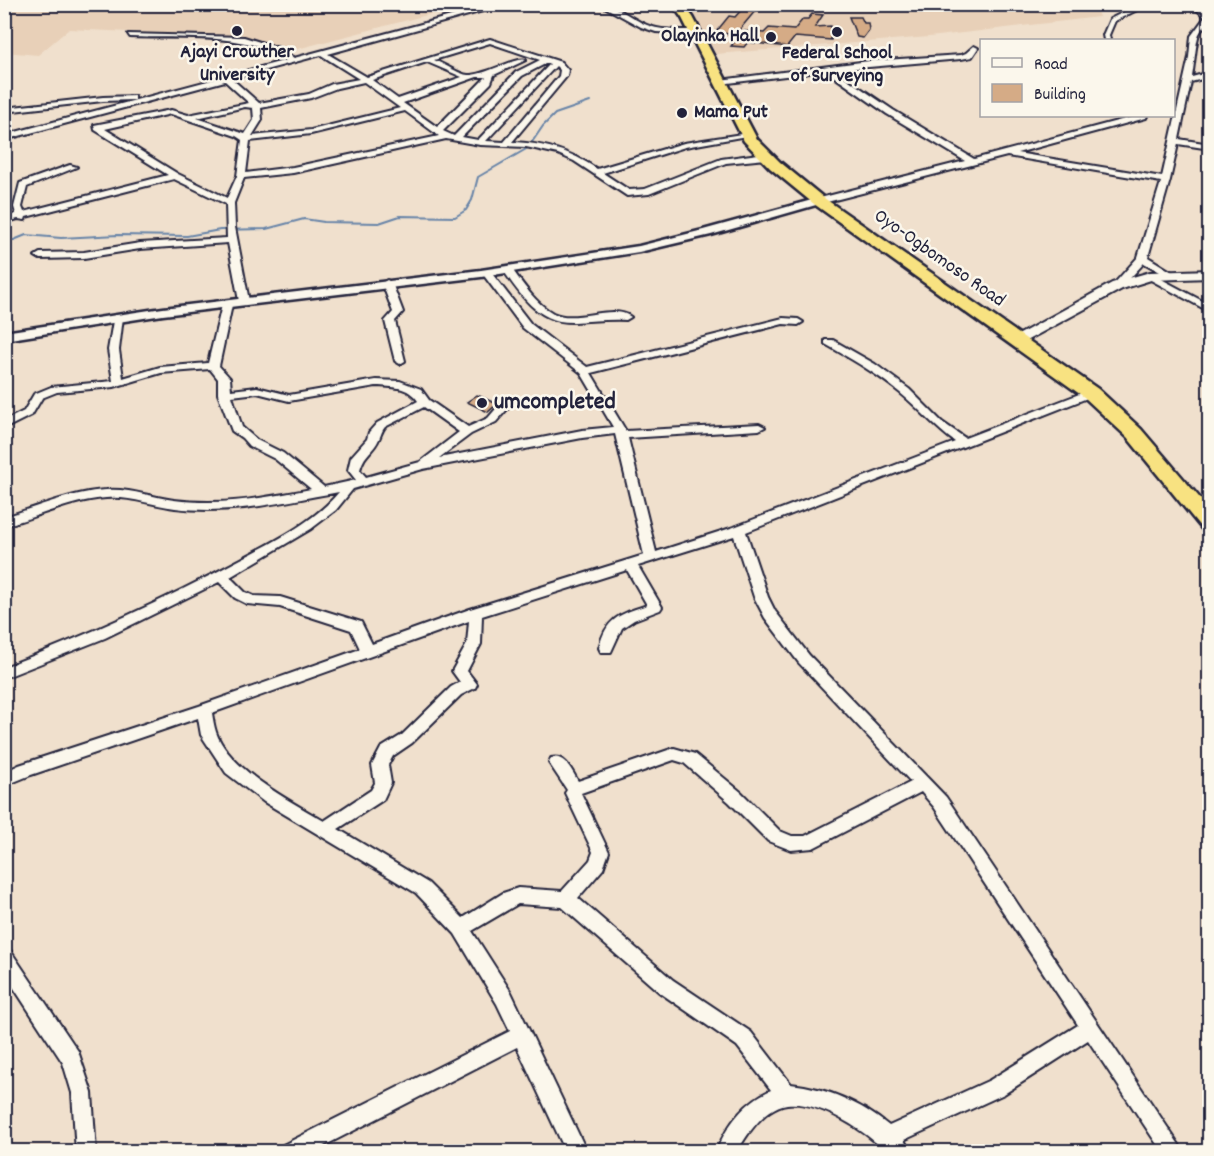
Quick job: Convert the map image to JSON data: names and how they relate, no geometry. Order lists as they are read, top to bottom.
{
  "streets": {
    "highway": ["Oyo-Ogbomoso Road"]
  },
  "places": [
    "Ajayi Crowther University",
    "Federal School of Surveying",
    "Olayinka Hall",
    "Mama Put",
    "umcompleted"
  ],
  "legend": ["Road", "Building"]
}
